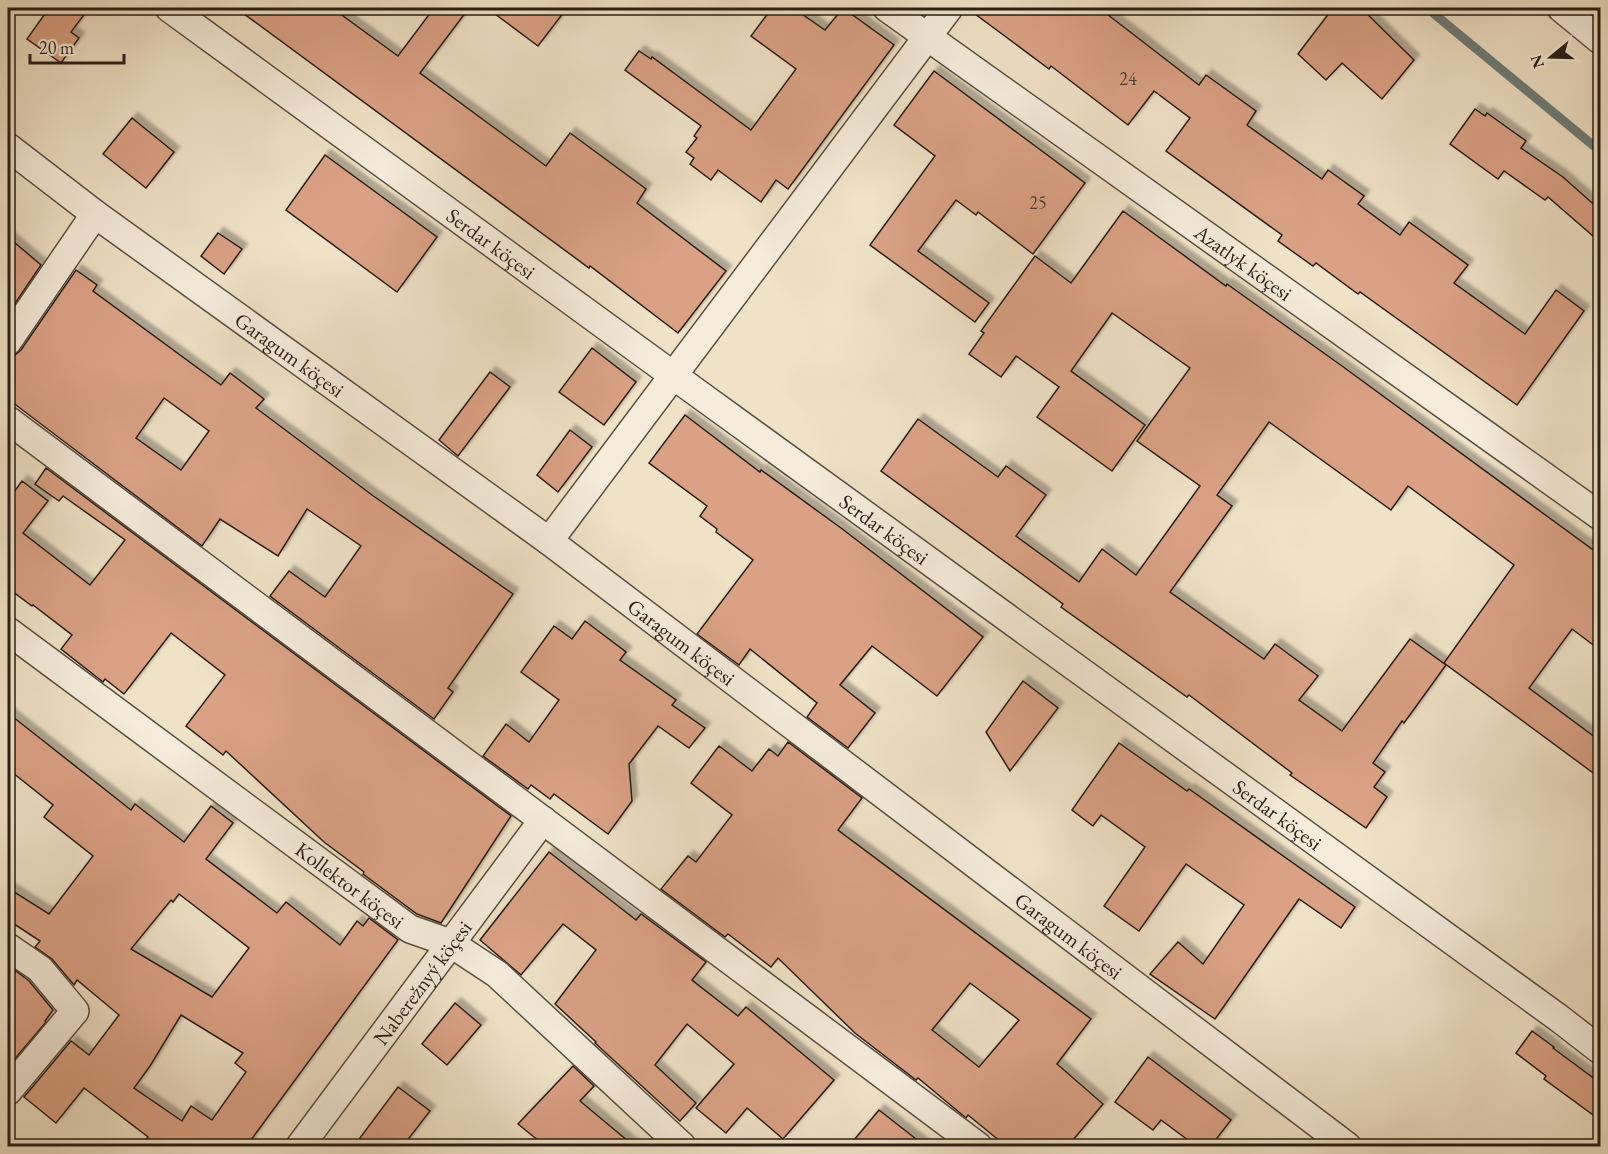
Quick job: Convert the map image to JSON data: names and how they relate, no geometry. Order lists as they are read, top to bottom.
{
  "streets": {
    "street": [
      "Serdar köçesi",
      "Azatlyk köçesi",
      "Garagum köçesi",
      "Kollektor köçesi",
      "Naberežnyý köçesi"
    ]
  },
  "crossings": [
    ["Kollektor köçesi", "Naberežnyý köçesi"]
  ],
  "house_numbers": ["24", "25"],
  "scale_bar": "20 m",
  "north": "left"
}
